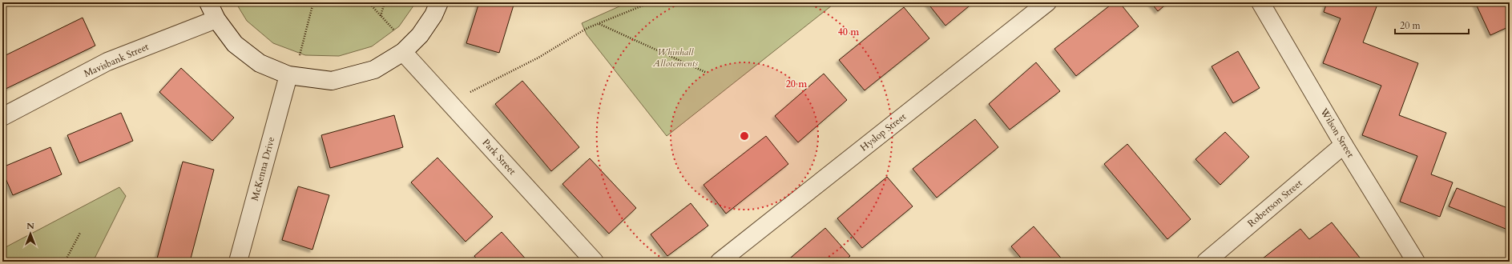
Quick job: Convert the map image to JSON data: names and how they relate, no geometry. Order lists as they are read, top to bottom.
{
  "streets": {
    "street": [
      "Mavisbank Street",
      "Hyslop Street",
      "Wilson Street",
      "Park Street",
      "McKenna Drive",
      "Robertson Street"
    ]
  },
  "crossings": [
    ["Wilson Street", "Robertson Street"]
  ],
  "parks": ["Whinhall Allotements"],
  "scale_bar": "20 m",
  "north": "top",
  "rings": ["40 m", "20 m"]
}
